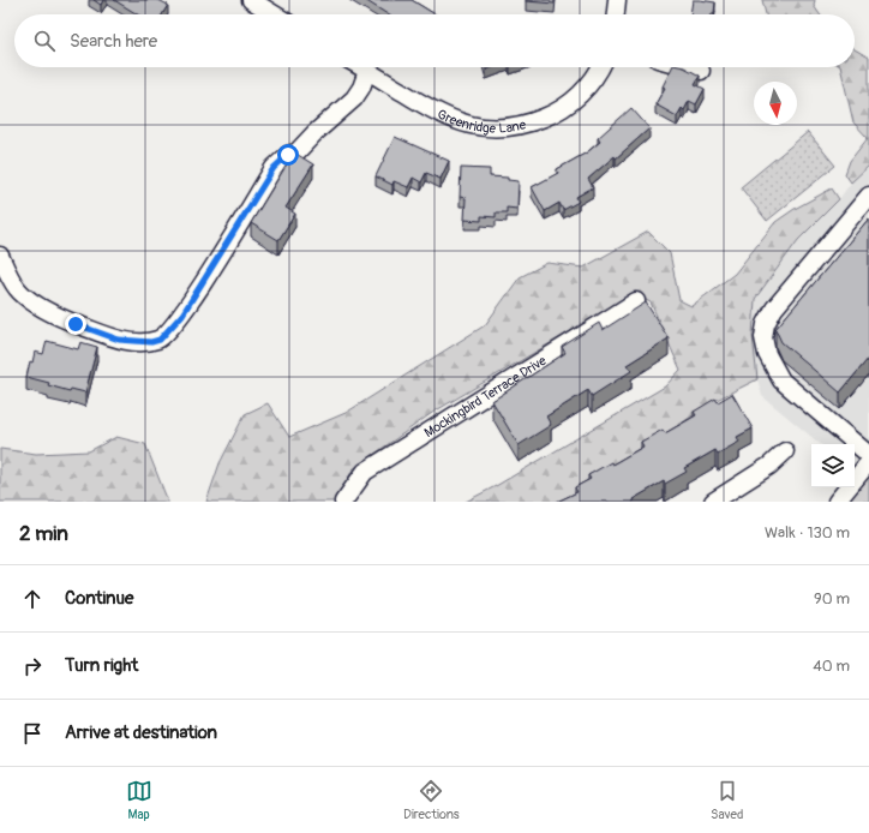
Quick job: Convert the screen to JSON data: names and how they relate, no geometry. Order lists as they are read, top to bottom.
{
  "streets": {
    "street": ["Greenridge Lane", "Mockingbird Terrace Drive"]
  },
  "north": "bottom",
  "page": {
    "search": "Search here",
    "heading": ["2 min", "Walk · 130 m"],
    "list": [
      ["Continue", "90 m"],
      ["Turn right", "40 m"],
      "Arrive at destination"
    ],
    "nav": ["Map", "Directions", "Saved"]
  }
}
